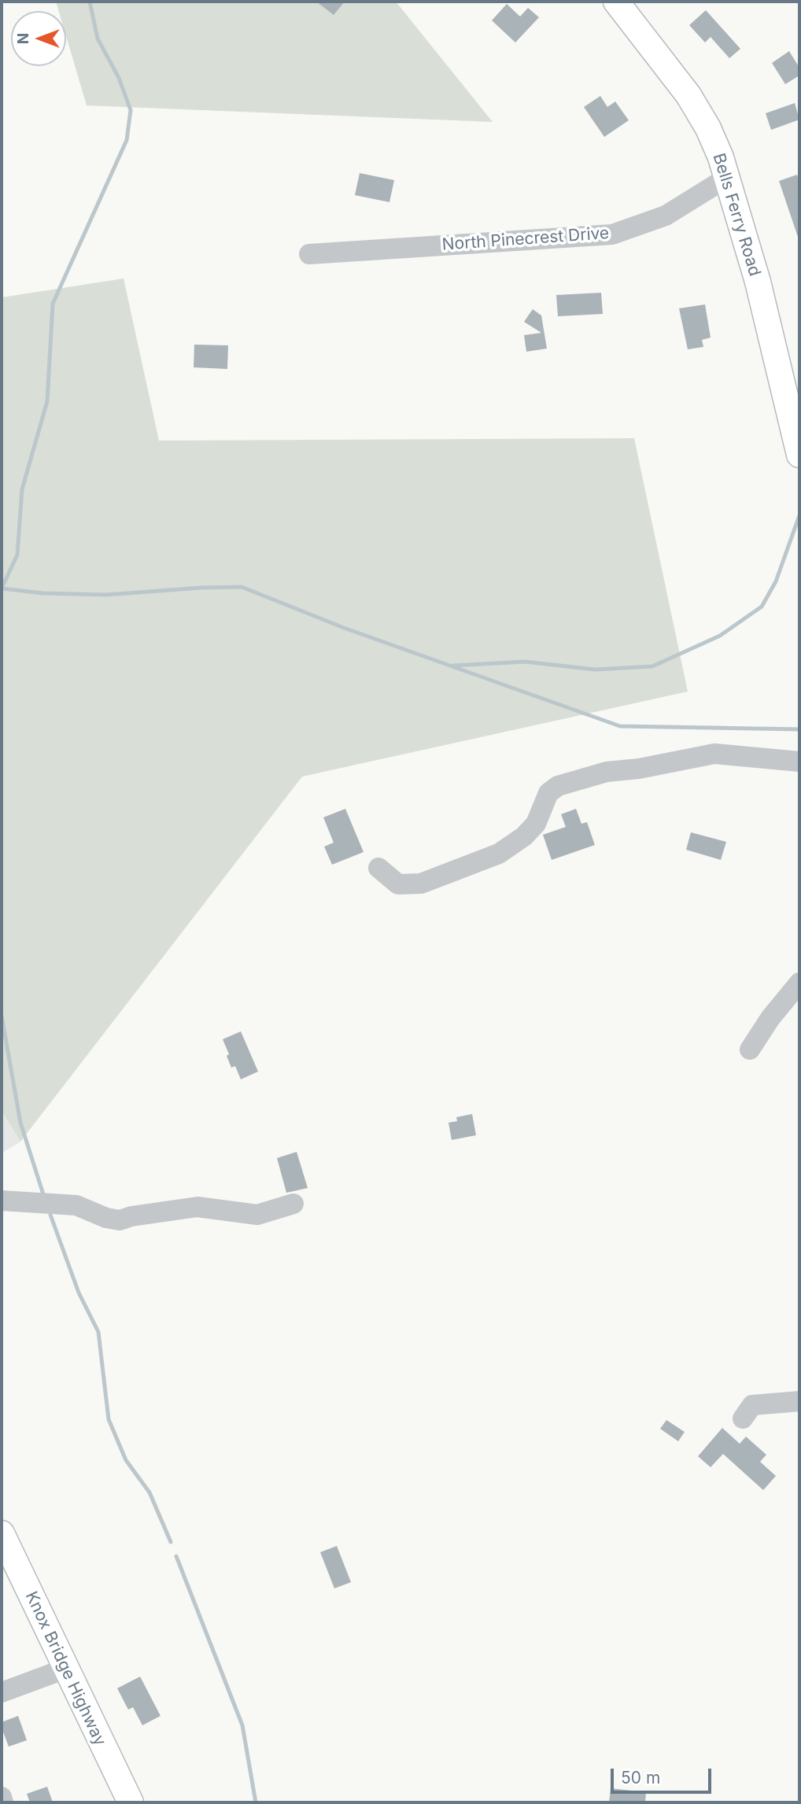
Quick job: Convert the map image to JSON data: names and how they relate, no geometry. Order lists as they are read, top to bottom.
{
  "streets": {
    "main road": ["Bells Ferry Road", "Knox Bridge Highway"],
    "street": ["North Pinecrest Drive"]
  },
  "crossings": [
    ["Bells Ferry Road", "North Pinecrest Drive"]
  ],
  "scale_bar": "50 m",
  "north": "left"
}
